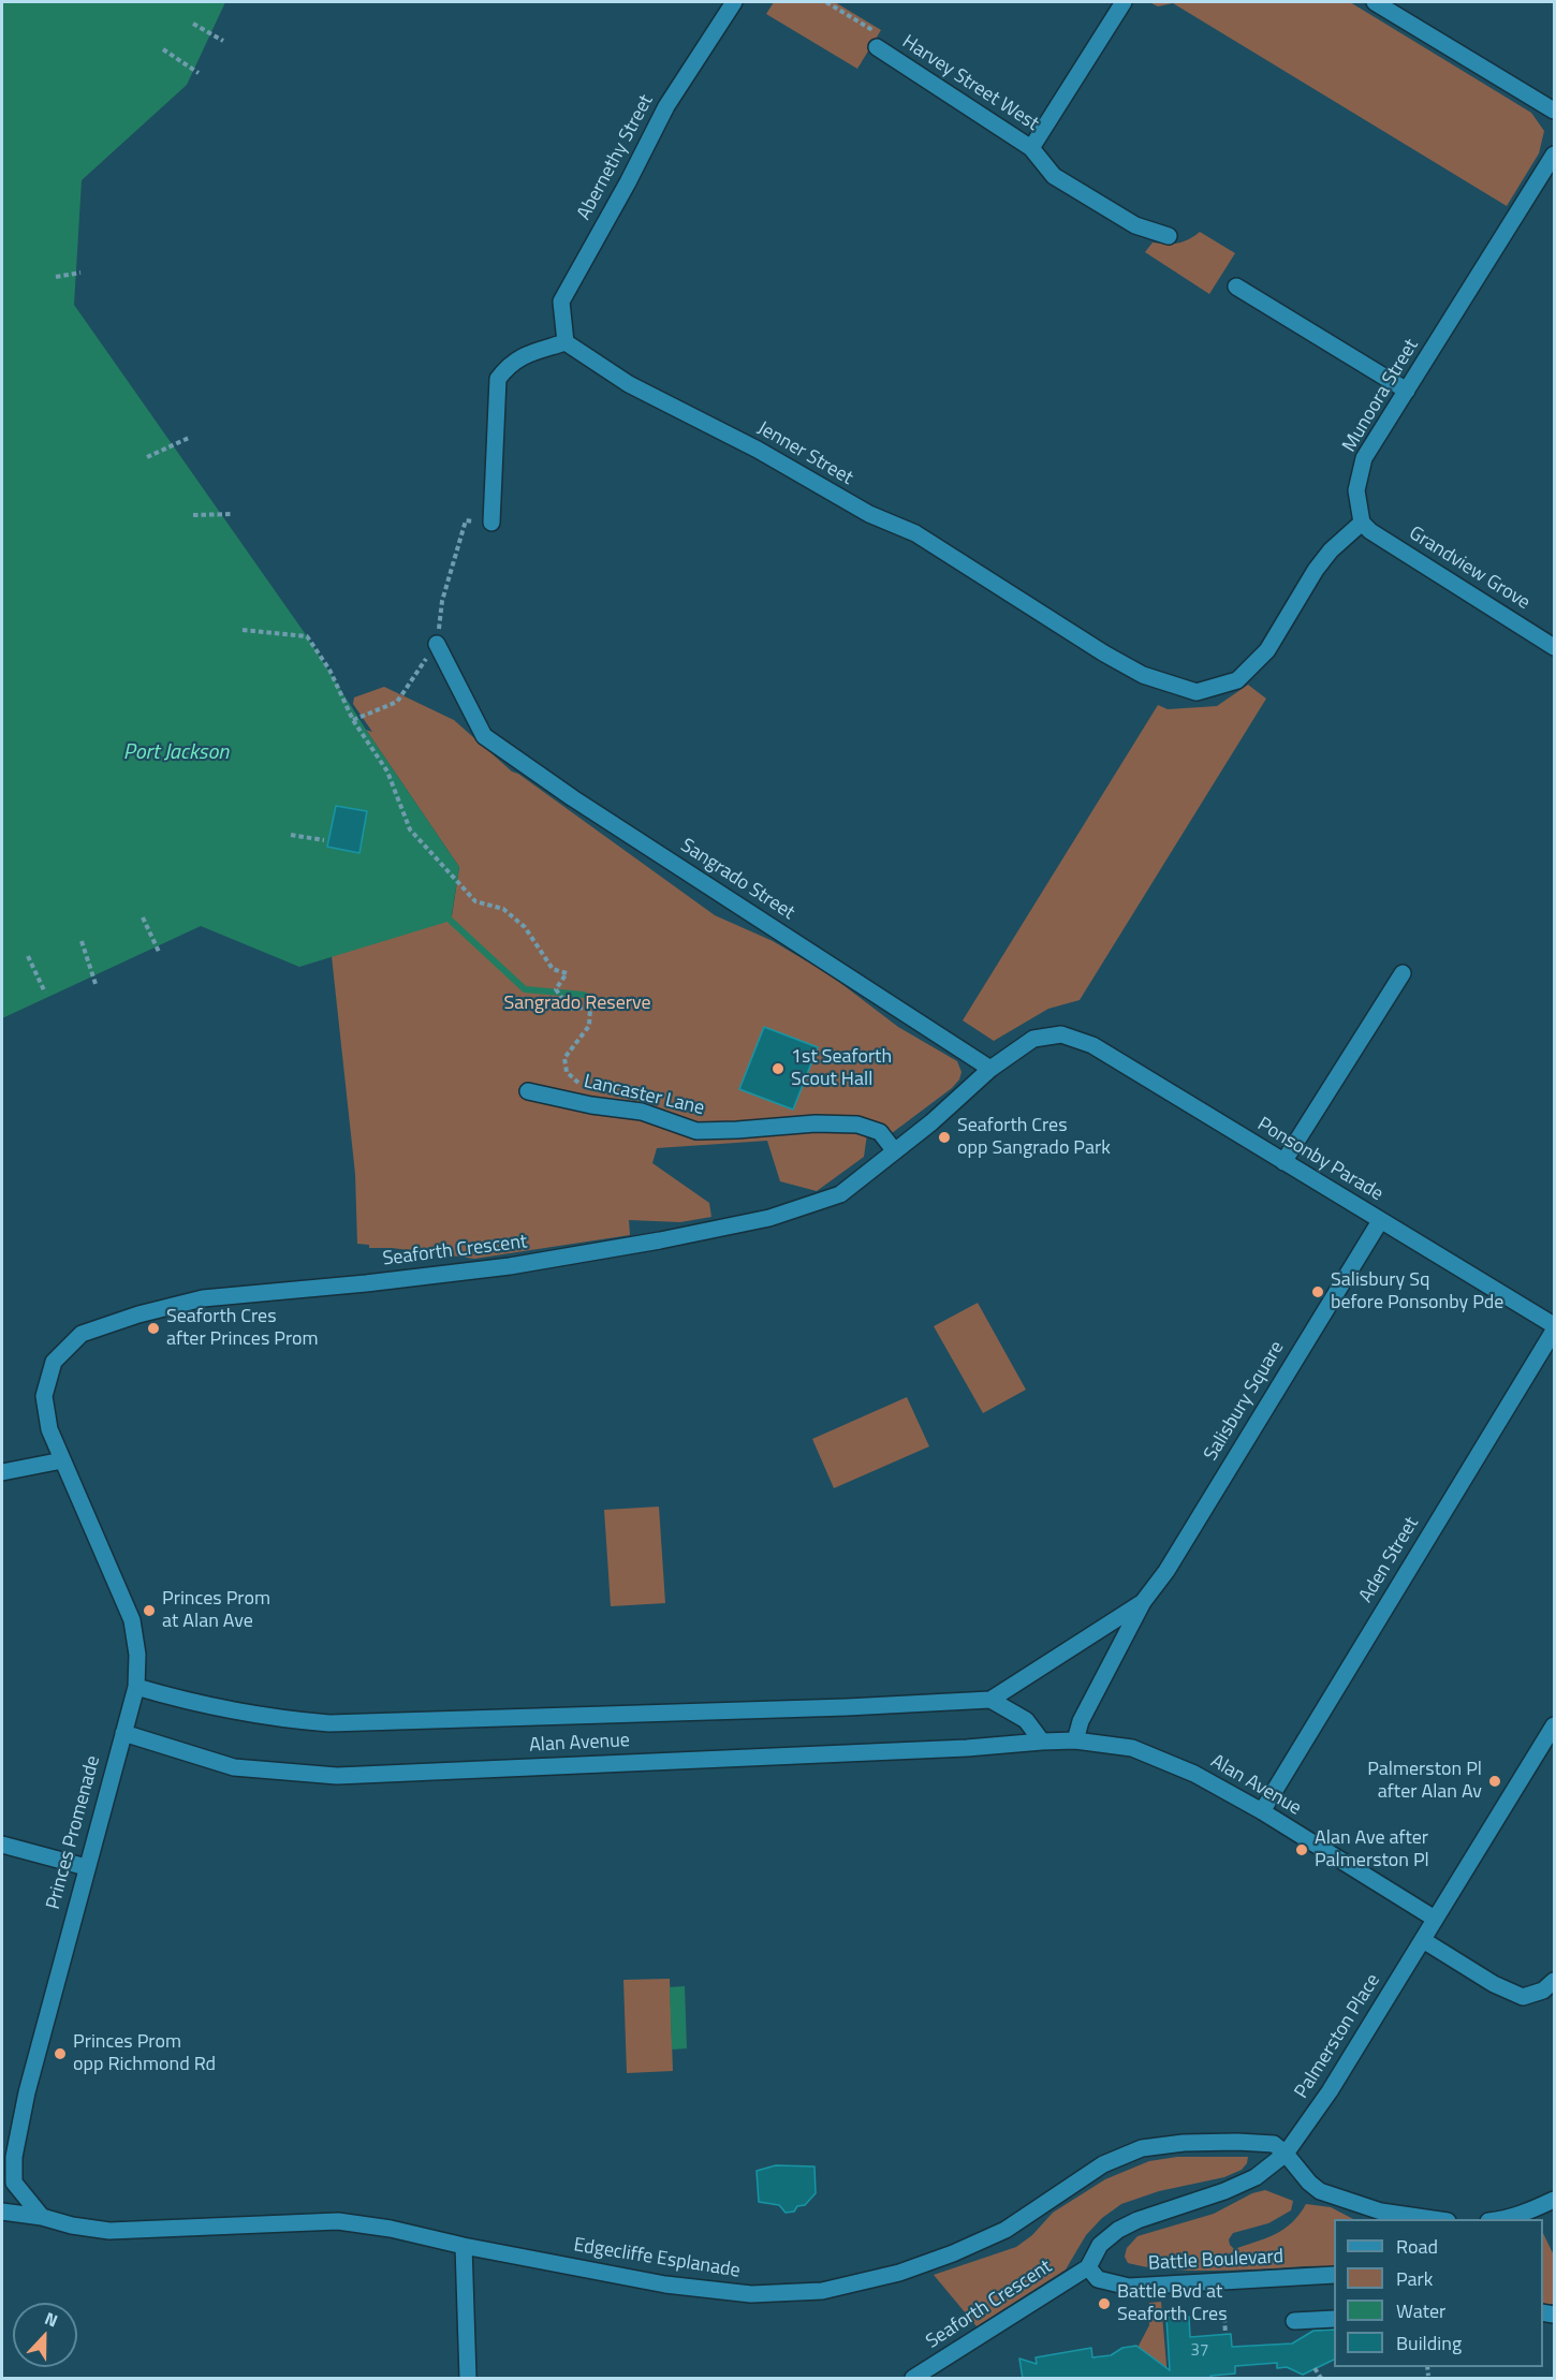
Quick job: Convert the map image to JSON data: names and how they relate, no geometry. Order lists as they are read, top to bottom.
{
  "streets": {
    "street": [
      "Harvey Street West",
      "Abernethy Street",
      "Munoora Street",
      "Jenner Street",
      "Grandview Grove",
      "Sangrado Street",
      "Lancaster Lane",
      "Ponsonby Parade",
      "Seaforth Crescent",
      "Salisbury Square",
      "Aden Street",
      "Alan Avenue",
      "Princes Promenade",
      "Palmerston Place",
      "Edgecliffe Esplanade",
      "Battle Boulevard"
    ]
  },
  "crossings": [
    ["Abernethy Street", "Jenner Street"],
    ["Munoora Street", "Jenner Street"],
    ["Munoora Street", "Grandview Grove"],
    ["Jenner Street", "Grandview Grove"],
    ["Sangrado Street", "Ponsonby Parade"],
    ["Sangrado Street", "Seaforth Crescent"],
    ["Lancaster Lane", "Seaforth Crescent"],
    ["Ponsonby Parade", "Seaforth Crescent"],
    ["Ponsonby Parade", "Salisbury Square"],
    ["Seaforth Crescent", "Princes Promenade"],
    ["Seaforth Crescent", "Palmerston Place"],
    ["Seaforth Crescent", "Battle Boulevard"],
    ["Salisbury Square", "Alan Avenue"],
    ["Aden Street", "Alan Avenue"],
    ["Alan Avenue", "Princes Promenade"],
    ["Alan Avenue", "Palmerston Place"],
    ["Princes Promenade", "Edgecliffe Esplanade"],
    ["Palmerston Place", "Edgecliffe Esplanade"],
    ["Palmerston Place", "Battle Boulevard"]
  ],
  "water": ["Port Jackson"],
  "parks": ["Sangrado Reserve"],
  "places": [
    "1st Seaforth Scout Hall",
    "Seaforth Cres opp Sangrado Park",
    "Salisbury Sq before Ponsonby Pde",
    "Seaforth Cres after Princes Prom",
    "Princes Prom at Alan Ave",
    "Palmerston Pl after Alan Av",
    "Alan Ave after Palmerston Pl",
    "Princes Prom opp Richmond Rd",
    "Battle Bvd at Seaforth Cres"
  ],
  "house_numbers": ["37"],
  "legend": [
    "Road",
    "Park",
    "Water",
    "Building"
  ],
  "north": "top"
}
